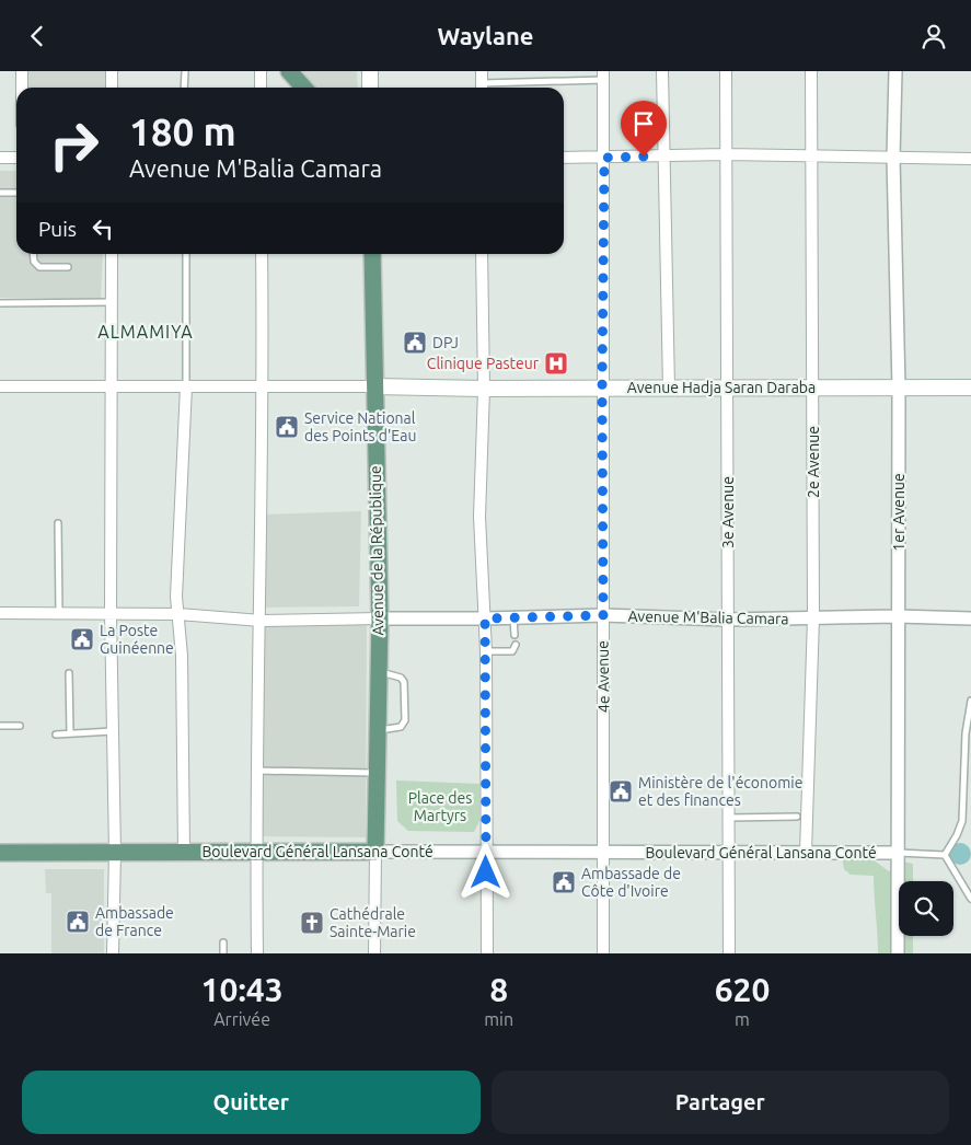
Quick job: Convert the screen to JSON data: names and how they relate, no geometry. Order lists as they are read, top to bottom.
{
  "streets": {
    "main road": ["Avenue Hadja Saran Daraba", "Avenue de la République", "Boulevard Général Lansana Conté"],
    "street": [
      "2e Avenue",
      "3e Avenue",
      "1er Avenue",
      "Avenue M'Balia Camara",
      "4e Avenue"
    ]
  },
  "crossings": [
    ["Avenue Hadja Saran Daraba", "2e Avenue"],
    ["Avenue Hadja Saran Daraba", "3e Avenue"],
    ["Avenue Hadja Saran Daraba", "1er Avenue"],
    ["Avenue Hadja Saran Daraba", "Avenue de la République"],
    ["Avenue Hadja Saran Daraba", "4e Avenue"],
    ["2e Avenue", "Avenue M'Balia Camara"],
    ["2e Avenue", "Boulevard Général Lansana Conté"],
    ["3e Avenue", "Avenue M'Balia Camara"],
    ["3e Avenue", "Boulevard Général Lansana Conté"],
    ["1er Avenue", "Avenue M'Balia Camara"],
    ["1er Avenue", "Boulevard Général Lansana Conté"],
    ["Avenue de la République", "Avenue M'Balia Camara"],
    ["Avenue de la République", "Boulevard Général Lansana Conté"],
    ["Avenue M'Balia Camara", "4e Avenue"],
    ["4e Avenue", "Boulevard Général Lansana Conté"]
  ],
  "districts": ["ALMAMIYA"],
  "parks": ["Place des Martyrs"],
  "places": {
    "public building": [
      "DPJ",
      "Service National des Points d'Eau",
      "La Poste Guinéenne",
      "Ministère de l'économie et des finances",
      "Ambassade de Côte d'Ivoire",
      "Ambassade de France"
    ],
    "hospital": ["Clinique Pasteur"],
    "church": ["Cathédrale Sainte-Marie"]
  },
  "page": {
    "header": "Waylane",
    "turn": ["180 m", "Avenue M'Balia Camara"],
    "then": "Puis",
    "eta": [
      "10:43",
      "Arrivée",
      "8",
      "min",
      "620",
      "m"
    ],
    "buttons": ["Quitter", "Partager"]
  }
}
